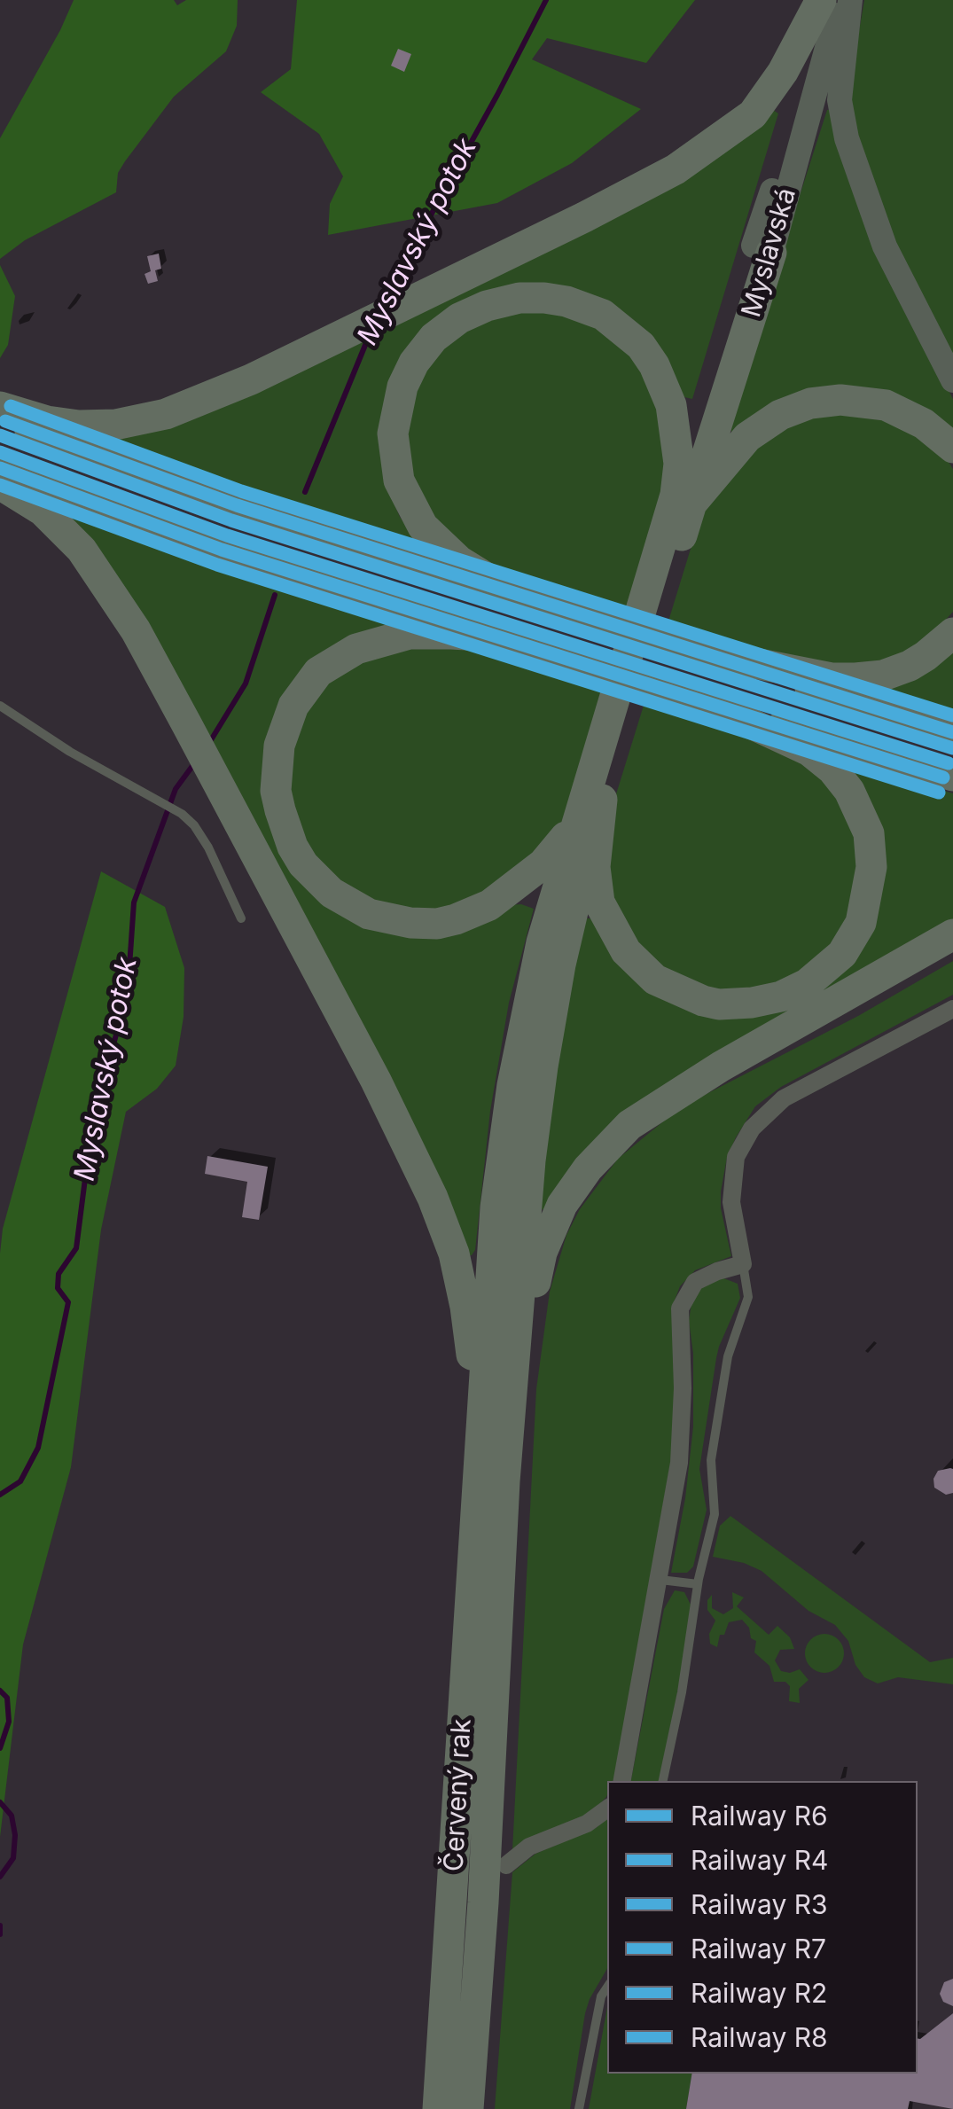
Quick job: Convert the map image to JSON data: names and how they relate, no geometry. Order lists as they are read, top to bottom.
{
  "streets": {
    "highway": ["Myslavská", "Červený rak"]
  },
  "water": ["Myslavský potok"],
  "lines": [
    "rail line R2",
    "rail line R3",
    "rail line R6",
    "rail line R4",
    "rail line R7",
    "rail line R8"
  ],
  "legend": [
    "Railway R6",
    "Railway R4",
    "Railway R3",
    "Railway R7",
    "Railway R2",
    "Railway R8"
  ]
}
